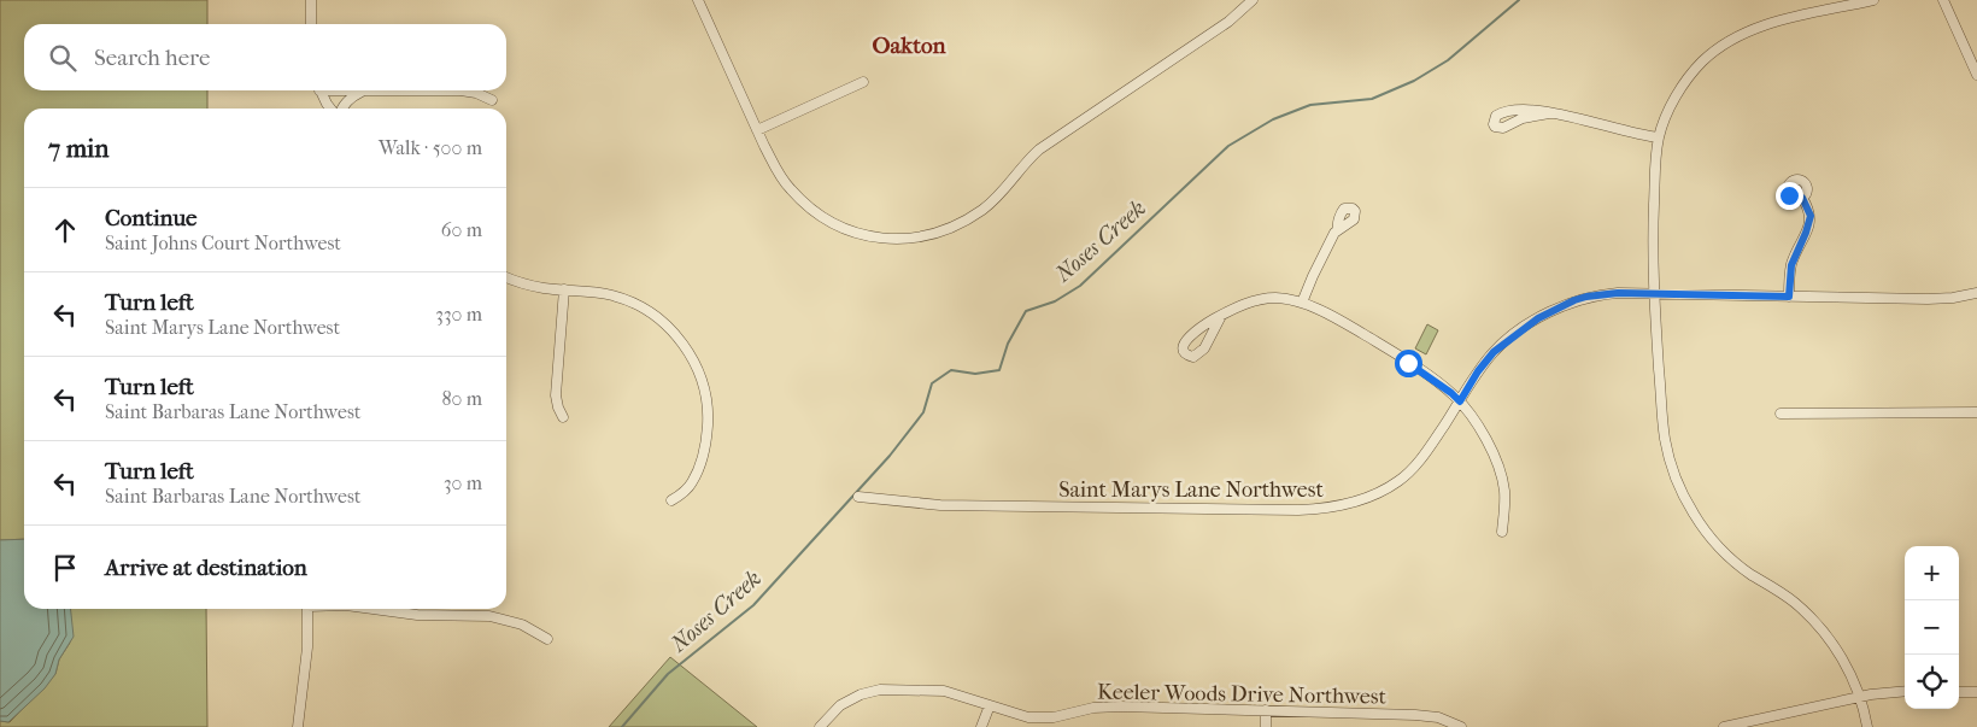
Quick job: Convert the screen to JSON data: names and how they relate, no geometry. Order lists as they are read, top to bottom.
{
  "streets": {
    "street": ["Saint Marys Lane Northwest", "Keeler Woods Drive Northwest"]
  },
  "districts": ["Oakton"],
  "water": ["Noses Creek"],
  "page": {
    "search": "Search here",
    "heading": ["7 min", "Walk · 500 m"],
    "list": [
      ["Continue", "Saint Johns Court Northwest", "60 m"],
      ["Turn left", "Saint Marys Lane Northwest", "330 m"],
      ["Turn left", "Saint Barbaras Lane Northwest", "80 m"],
      ["Turn left", "Saint Barbaras Lane Northwest", "30 m"],
      "Arrive at destination"
    ],
    "map_buttons": ["+", "−"]
  }
}
